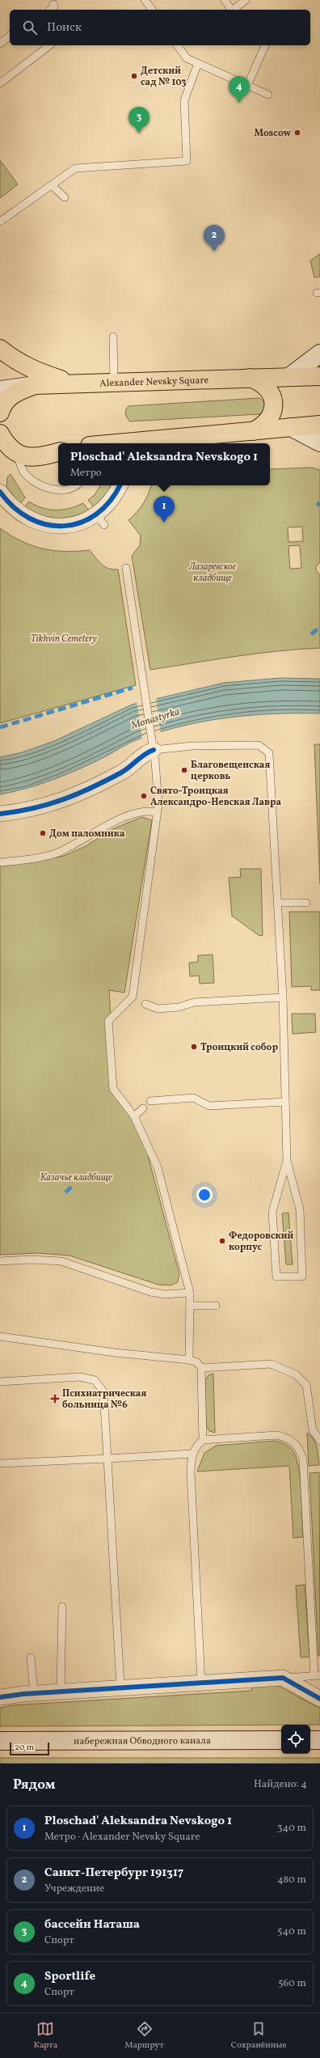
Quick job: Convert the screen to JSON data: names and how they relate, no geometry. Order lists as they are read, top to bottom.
{
  "streets": {
    "main road": ["Alexander Nevsky Square", "набережная Обводного канала"]
  },
  "water": ["Monastyrka"],
  "parks": ["Лазаревское кладбище", "Tikhvin Cemetery", "Казачье кладбище"],
  "places": {
    "other": [
      "Детский сад № 103",
      "Moscow",
      "Благовещенская церковь",
      "Свято-Троицкая Александро-Невская Лавра",
      "Дом паломника",
      "Троицкий собор",
      "Федоровский корпус"
    ],
    "health": ["Психиатрическая больница №6"]
  },
  "scale_bar": "20 m",
  "page": {
    "search": "Поиск",
    "pins": [
      "4",
      "3",
      "2",
      "1"
    ],
    "popup": ["Ploschad' Aleksandra Nevskogo 1", "Метро"],
    "scale": "20 m",
    "heading": ["Рядом", "Найдено: 4"],
    "list": [
      {
        "mark": "1",
        "name": "Ploschad' Aleksandra Nevskogo 1",
        "note": "Метро · Alexander Nevsky Square",
        "value": "340 m"
      },
      {
        "mark": "2",
        "name": "Санкт-Петербург 191317",
        "note": "Учреждение",
        "value": "480 m"
      },
      {
        "mark": "3",
        "name": "бассейн Наташа",
        "note": "Спорт",
        "value": "540 m"
      },
      {
        "mark": "4",
        "name": "Sportlife",
        "note": "Спорт",
        "value": "560 m"
      }
    ],
    "nav": ["Карта", "Маршрут", "Сохранённые"]
  }
}
